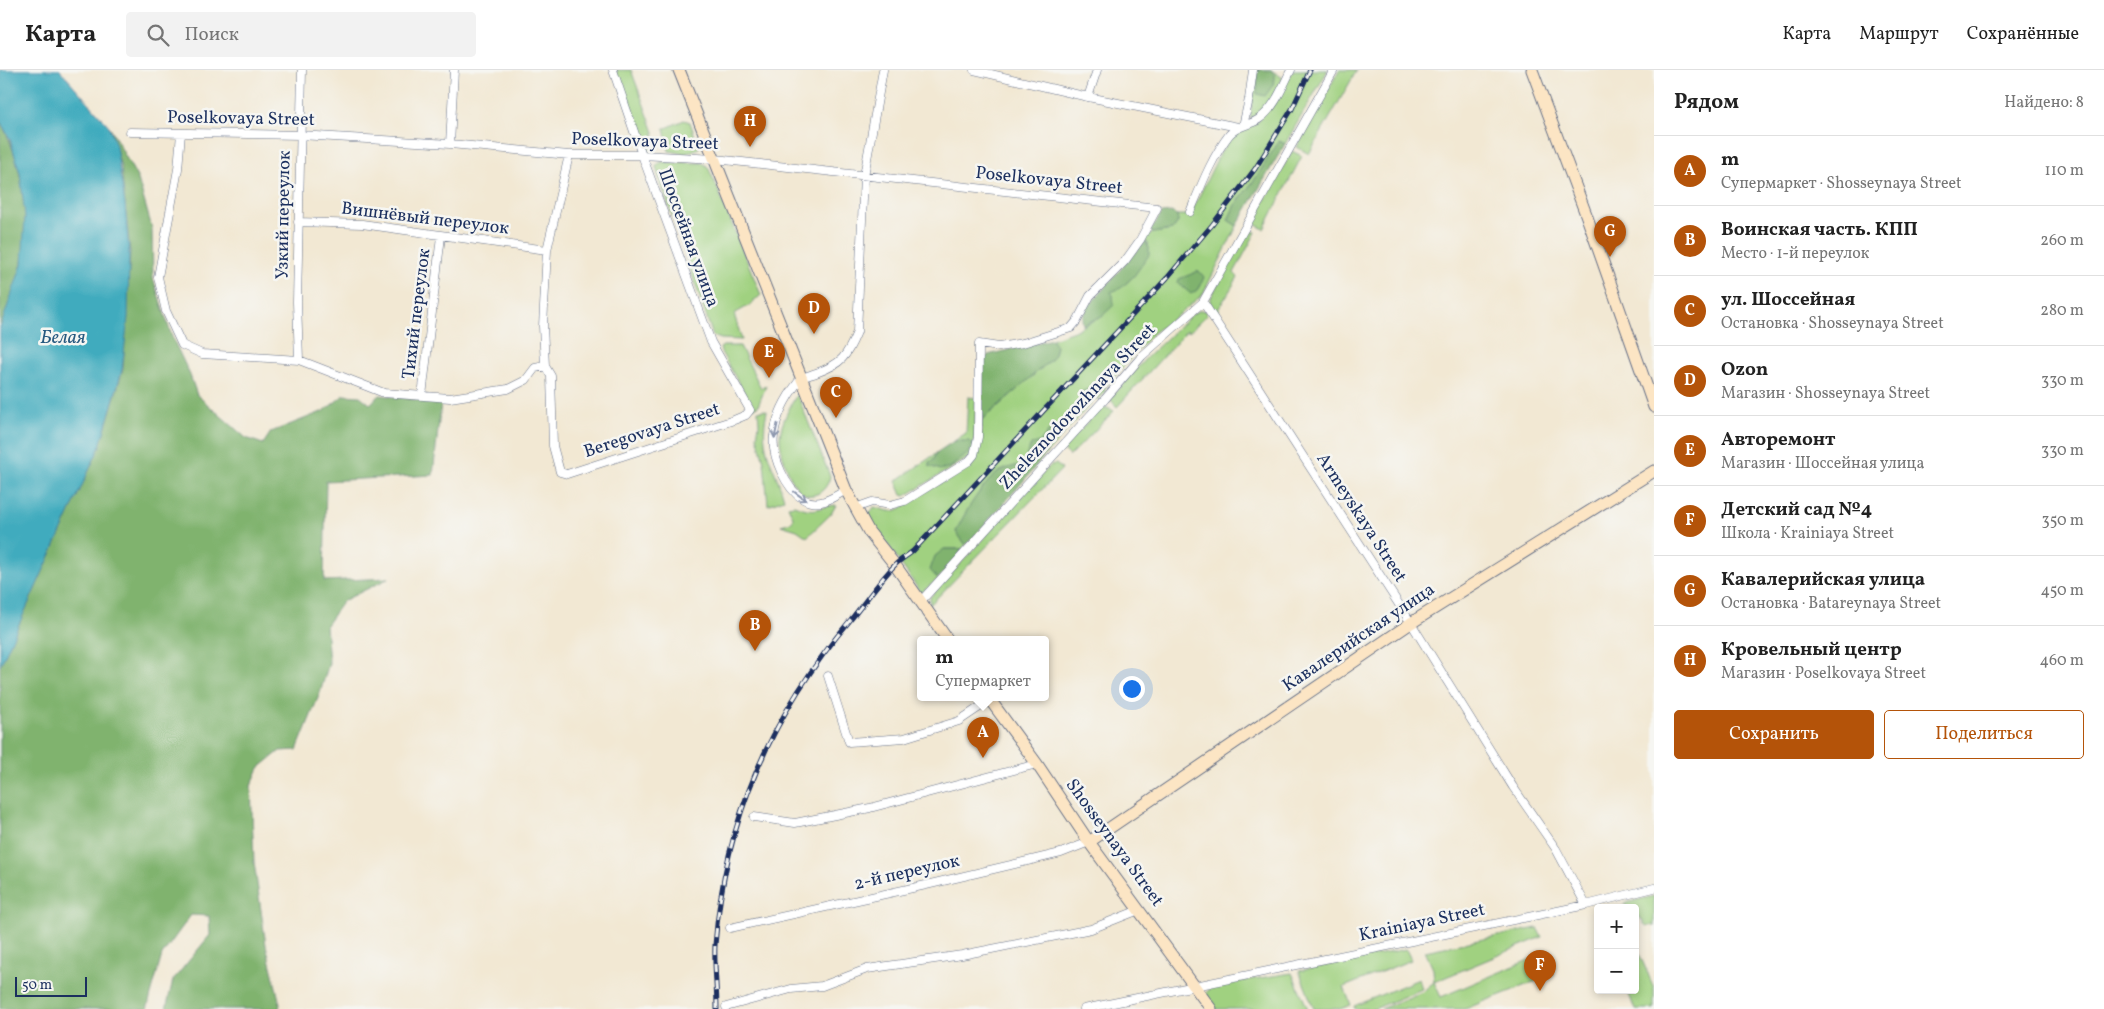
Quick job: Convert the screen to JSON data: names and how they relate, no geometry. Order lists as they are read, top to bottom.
{
  "streets": {
    "main road": ["Кавалерийская улица", "Shosseynaya Street"],
    "street": [
      "Poselkovaya Street",
      "Узкий переулок",
      "Вишнёвый переулок",
      "Шоссейная улица",
      "Тихий переулок",
      "Zheleznodorozhnaya Street",
      "Beregovaya Street",
      "Armeyskaya Street",
      "2-й переулок",
      "Krainiaya Street"
    ]
  },
  "crossings": [
    ["Poselkovaya Street", "Узкий переулок"],
    ["Poselkovaya Street", "Шоссейная улица"],
    ["Узкий переулок", "Вишнёвый переулок"],
    ["Вишнёвый переулок", "Тихий переулок"],
    ["Шоссейная улица", "Beregovaya Street"],
    ["Zheleznodorozhnaya Street", "Armeyskaya Street"],
    ["Armeyskaya Street", "Кавалерийская улица"],
    ["Armeyskaya Street", "Krainiaya Street"],
    ["Кавалерийская улица", "Shosseynaya Street"],
    ["Кавалерийская улица", "2-й переулок"],
    ["Shosseynaya Street", "2-й переулок"],
    ["Shosseynaya Street", "Krainiaya Street"]
  ],
  "water": ["Белая"],
  "scale_bar": "50 m",
  "page": {
    "header": "Карта",
    "search": "Поиск",
    "nav": ["Карта", "Маршрут", "Сохранённые"],
    "heading": ["Рядом", "Найдено: 8"],
    "pins": [
      "H",
      "G",
      "D",
      "E",
      "C",
      "B",
      "A",
      "F"
    ],
    "list": [
      {
        "mark": "A",
        "name": "m",
        "note": "Супермаркет · Shosseynaya Street",
        "value": "110 m"
      },
      {
        "mark": "B",
        "name": "Воинская часть. КПП",
        "note": "Место · 1-й переулок",
        "value": "260 m"
      },
      {
        "mark": "C",
        "name": "ул. Шоссейная",
        "note": "Остановка · Shosseynaya Street",
        "value": "280 m"
      },
      {
        "mark": "D",
        "name": "Ozon",
        "note": "Магазин · Shosseynaya Street",
        "value": "330 m"
      },
      {
        "mark": "E",
        "name": "Авторемонт",
        "note": "Магазин · Шоссейная улица",
        "value": "330 m"
      },
      {
        "mark": "F",
        "name": "Детский сад №4",
        "note": "Школа · Krainiaya Street",
        "value": "350 m"
      },
      {
        "mark": "G",
        "name": "Кавалерийская улица",
        "note": "Остановка · Batareynaya Street",
        "value": "450 m"
      },
      {
        "mark": "H",
        "name": "Кровельный центр",
        "note": "Магазин · Poselkovaya Street",
        "value": "460 m"
      }
    ],
    "popup": ["m", "Супермаркет"],
    "buttons": ["Сохранить", "Поделиться"],
    "map_buttons": ["+", "−"],
    "scale": "50 m"
  }
}
